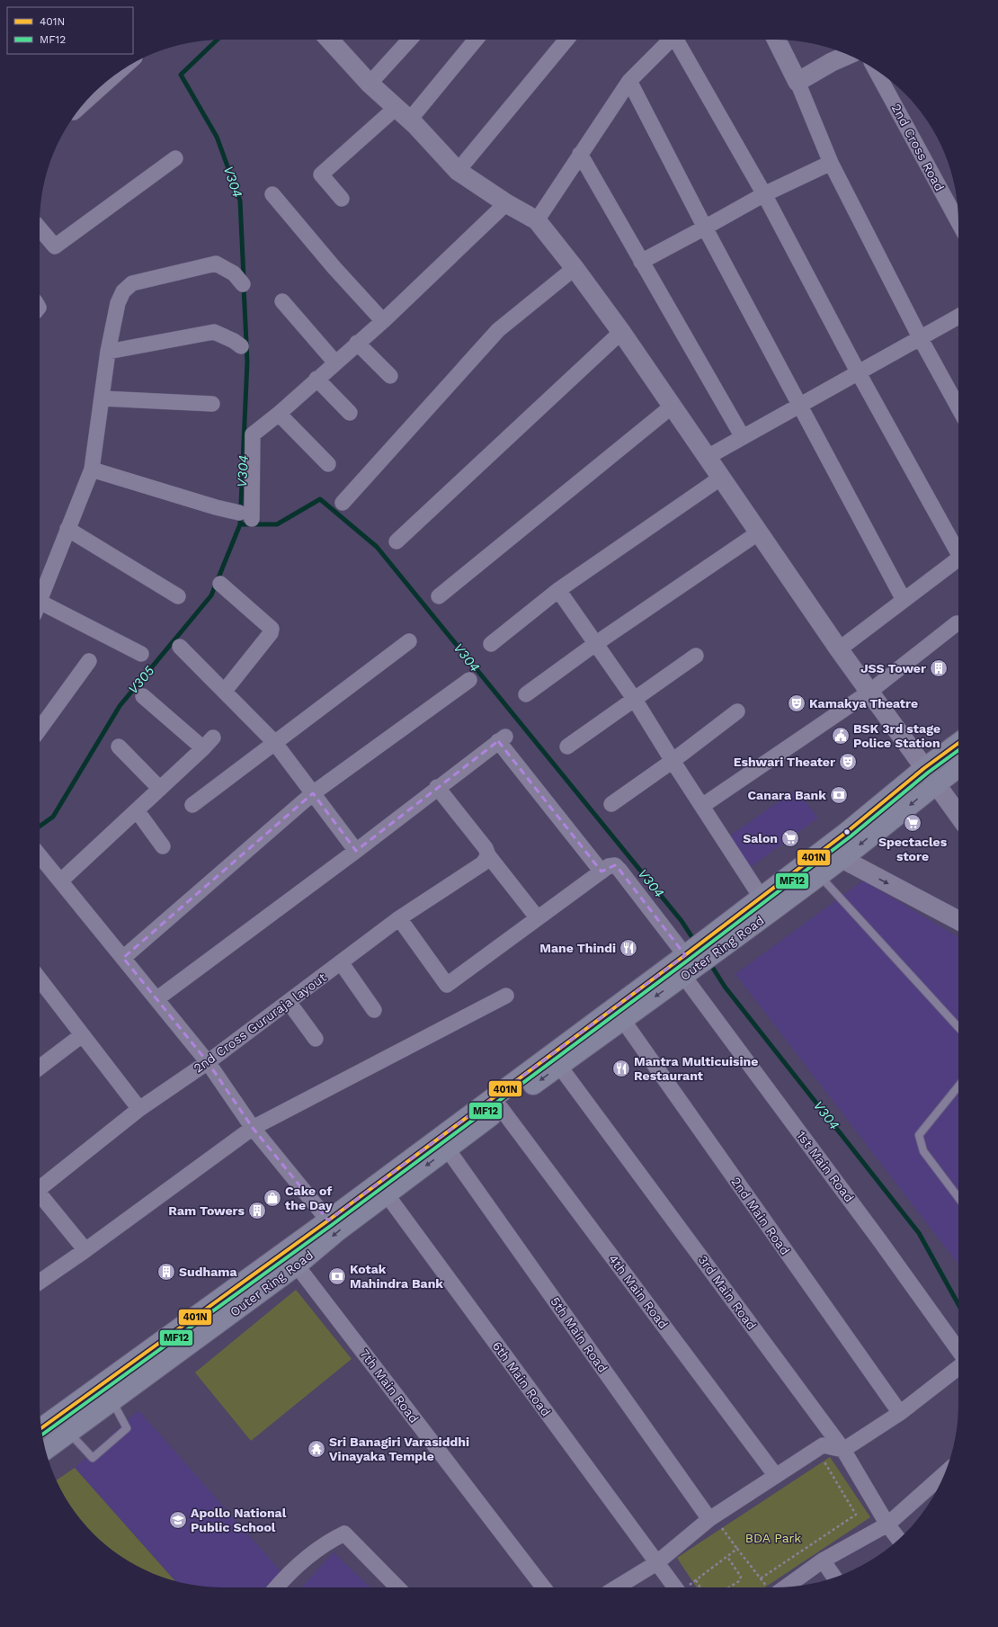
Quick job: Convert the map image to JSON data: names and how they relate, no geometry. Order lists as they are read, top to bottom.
{
  "streets": {
    "highway": ["Outer Ring Road"],
    "street": [
      "2nd Cross Road",
      "2nd Cross Gururaja layout",
      "1st Main Road",
      "2nd Main Road",
      "4th Main Road",
      "3rd Main Road",
      "5th Main Road",
      "6th Main Road",
      "7th Main Road"
    ]
  },
  "crossings": [
    ["Outer Ring Road", "1st Main Road"],
    ["Outer Ring Road", "2nd Main Road"],
    ["Outer Ring Road", "4th Main Road"],
    ["Outer Ring Road", "3rd Main Road"],
    ["Outer Ring Road", "5th Main Road"],
    ["Outer Ring Road", "6th Main Road"],
    ["Outer Ring Road", "7th Main Road"]
  ],
  "water": ["V304", "V305"],
  "parks": ["BDA Park"],
  "places": {
    "building": ["JSS Tower", "Ram Towers", "Sudhama"],
    "theatre": ["Kamakya Theatre", "Eshwari Theater"],
    "public building": ["BSK 3rd stage Police Station"],
    "bank": ["Canara Bank", "Kotak Mahindra Bank"],
    "supermarket": ["Spectacles store", "Salon"],
    "restaurant": ["Mane Thindi", "Mantra Multicuisine Restaurant"],
    "shop": ["Cake of the Day"],
    "temple": ["Sri Banagiri Varasiddhi Vinayaka Temple"],
    "school or university": ["Apollo National Public School"]
  },
  "lines": ["transit line 401N", "transit line MF12"],
  "legend": ["401N", "MF12"]
}
